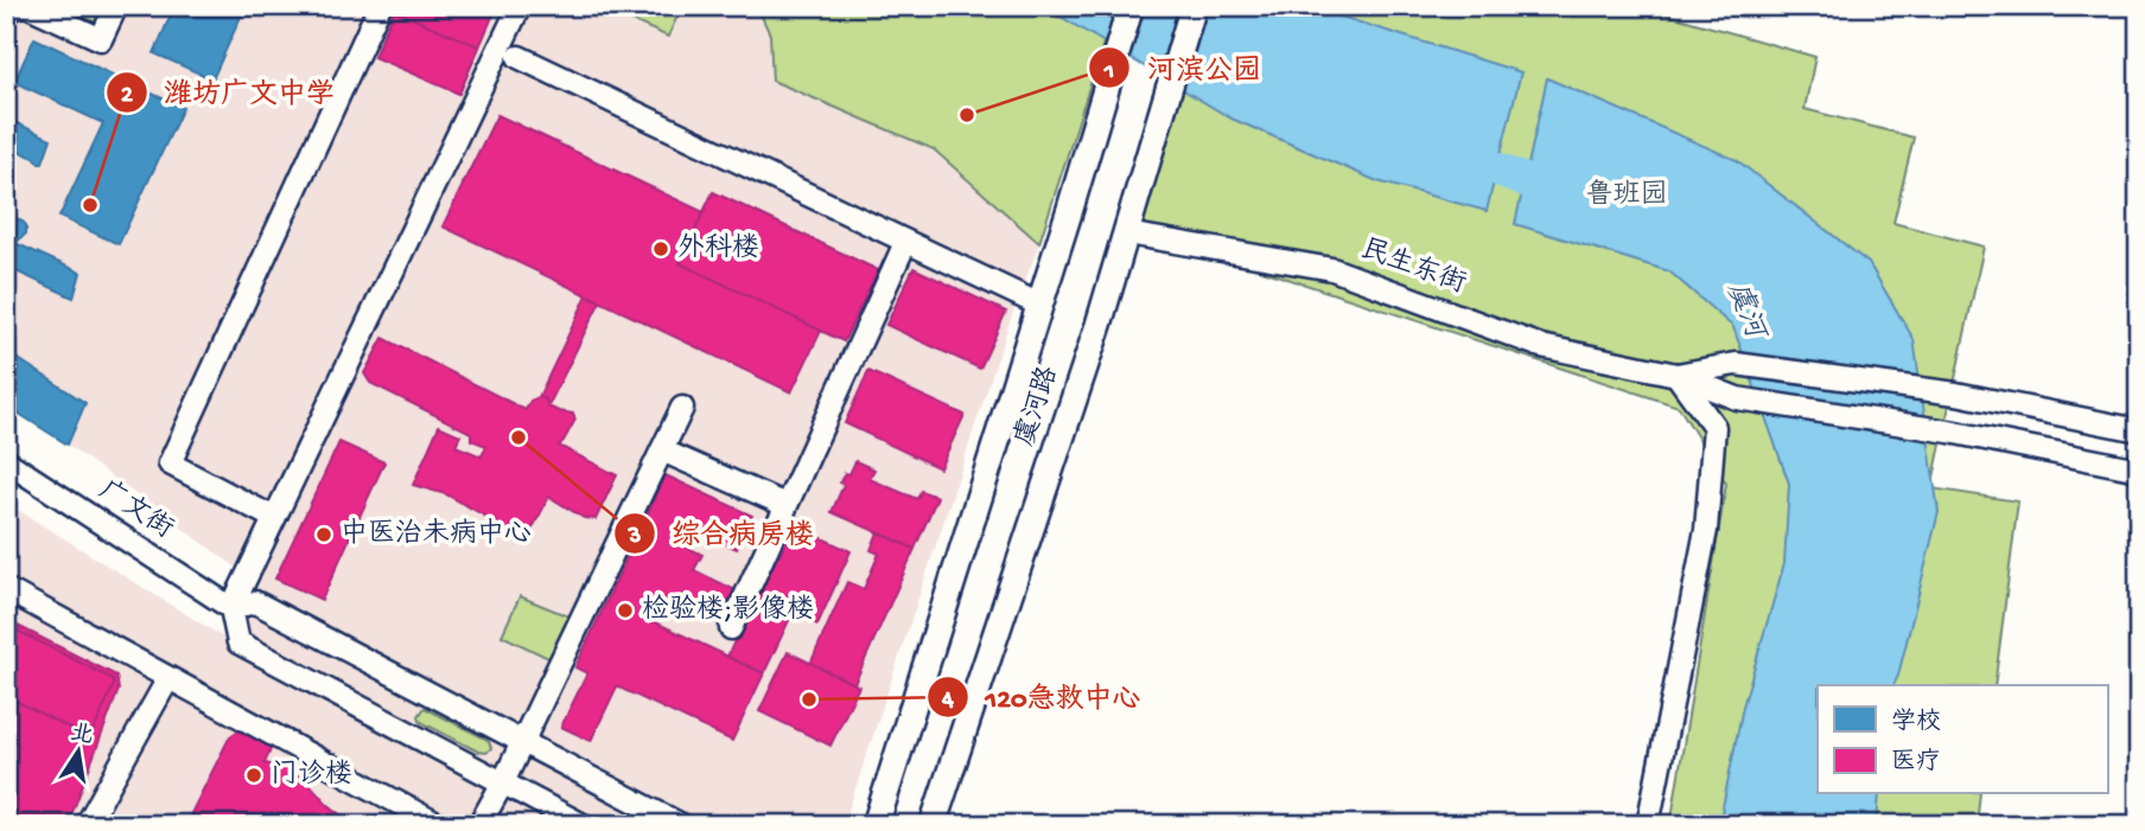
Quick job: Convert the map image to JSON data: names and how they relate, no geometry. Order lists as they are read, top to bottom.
{
  "streets": {
    "main road": ["虞河路"],
    "street": ["民生东街", "广文街"]
  },
  "crossings": [
    ["民生东街", "虞河路"]
  ],
  "water": ["虞河"],
  "parks": ["鲁班园"],
  "places": [
    "河滨公园",
    "潍坊广文中学",
    "外科楼",
    "综合病房楼",
    "中医治未病中心",
    "检验楼;影像楼",
    "120急救中心",
    "门诊楼"
  ],
  "legend": ["学校", "医疗"],
  "north": "top"
}
